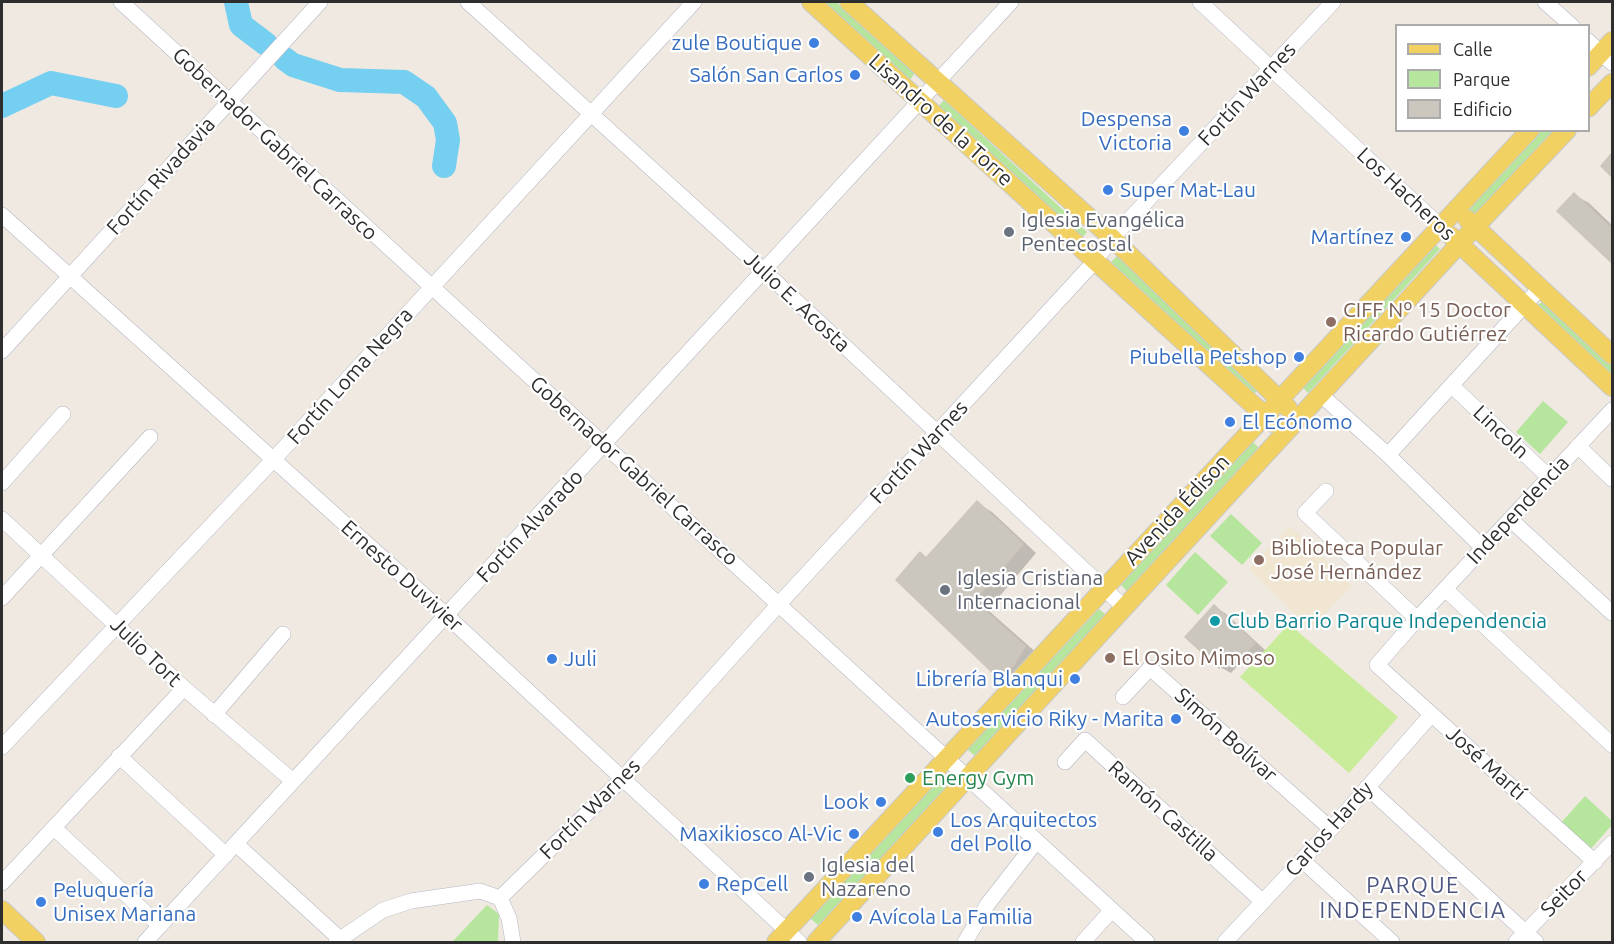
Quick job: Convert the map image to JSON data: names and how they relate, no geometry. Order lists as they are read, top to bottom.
{
  "streets": {
    "main road": ["Lisandro de la Torre", "Los Hacheros", "Avenida Édison"],
    "street": [
      "Fortín Warnes",
      "Gobernador Gabriel Carrasco",
      "Fortín Rivadavia",
      "Julio E. Acosta",
      "Fortín Loma Negra",
      "Lincoln",
      "Independencia",
      "Fortín Alvarado",
      "Ernesto Duvivier",
      "Julio Tort",
      "Simón Bolívar",
      "José Martí",
      "Ramón Castilla",
      "Carlos Hardy",
      "Seitor"
    ]
  },
  "crossings": [
    ["Fortín Warnes", "Lisandro de la Torre"],
    ["Fortín Warnes", "Gobernador Gabriel Carrasco"],
    ["Fortín Warnes", "Los Hacheros"],
    ["Fortín Warnes", "Julio E. Acosta"],
    ["Fortín Warnes", "Ernesto Duvivier"],
    ["Lisandro de la Torre", "Avenida Édison"],
    ["Lisandro de la Torre", "Fortín Alvarado"],
    ["Gobernador Gabriel Carrasco", "Fortín Rivadavia"],
    ["Gobernador Gabriel Carrasco", "Fortín Loma Negra"],
    ["Gobernador Gabriel Carrasco", "Avenida Édison"],
    ["Gobernador Gabriel Carrasco", "Fortín Alvarado"],
    ["Fortín Rivadavia", "Ernesto Duvivier"],
    ["Los Hacheros", "Avenida Édison"],
    ["Julio E. Acosta", "Fortín Loma Negra"],
    ["Julio E. Acosta", "Avenida Édison"],
    ["Julio E. Acosta", "Fortín Alvarado"],
    ["Fortín Loma Negra", "Ernesto Duvivier"],
    ["Fortín Loma Negra", "Julio Tort"],
    ["Lincoln", "Independencia"],
    ["Avenida Édison", "Ernesto Duvivier"],
    ["Independencia", "José Martí"],
    ["Fortín Alvarado", "Ernesto Duvivier"],
    ["Fortín Alvarado", "Julio Tort"],
    ["Simón Bolívar", "Carlos Hardy"],
    ["José Martí", "Carlos Hardy"],
    ["José Martí", "Seitor"],
    ["Ramón Castilla", "Carlos Hardy"]
  ],
  "districts": ["PARQUE INDEPENDENCIA"],
  "places": [
    "zule Boutique",
    "Salón San Carlos",
    "Despensa Victoria",
    "Super Mat-Lau",
    "Iglesia Evangélica Pentecostal",
    "Martínez",
    "CIFF Nº 15 Doctor Ricardo Gutiérrez",
    "Piubella Petshop",
    "El Ecónomo",
    "Biblioteca Popular José Hernández",
    "Iglesia Cristiana Internacional",
    "Club Barrio Parque Independencia",
    "El Osito Mimoso",
    "Juli",
    "Librería Blanqui",
    "Autoservicio Riky - Marita",
    "Energy Gym",
    "Look",
    "Los Arquitectos del Pollo",
    "Maxikiosco Al-Vic",
    "Iglesia del Nazareno",
    "RepCell",
    "Peluquería Unisex Mariana",
    "Avícola La Familia"
  ],
  "legend": ["Calle", "Parque", "Edificio"]
}
